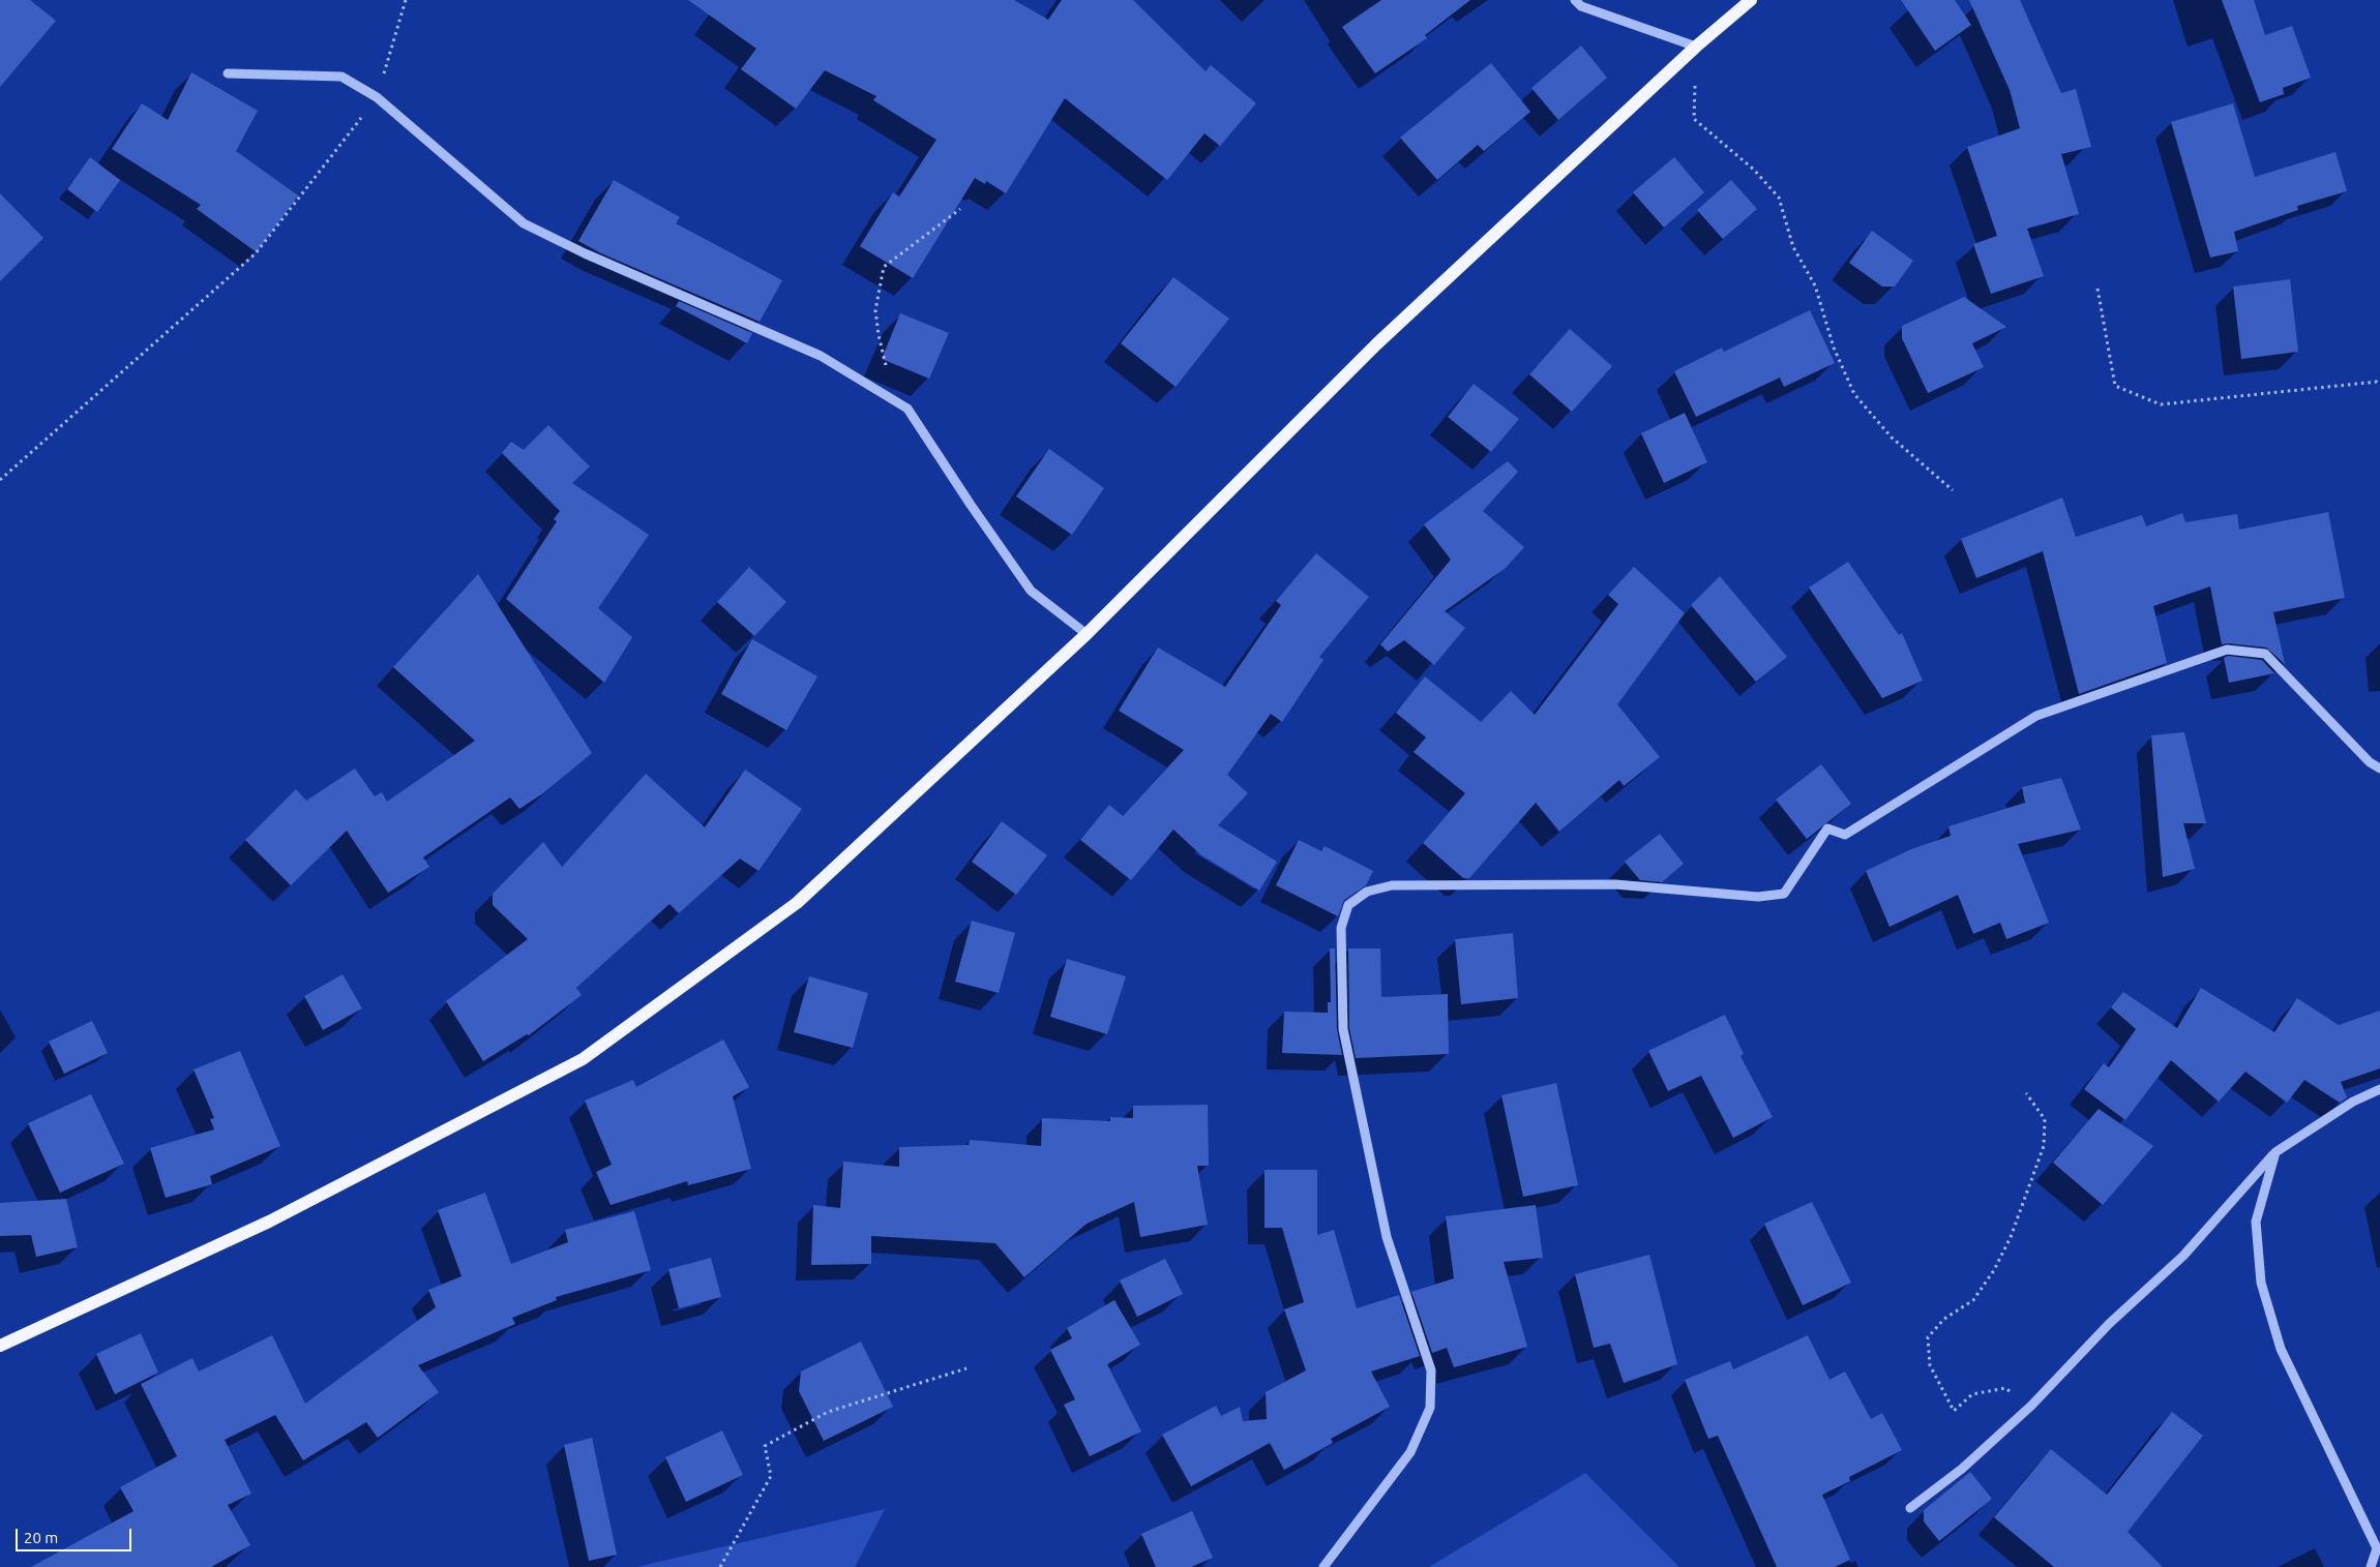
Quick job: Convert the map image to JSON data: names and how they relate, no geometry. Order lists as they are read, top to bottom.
{
  "scale_bar": "20 m"
}
